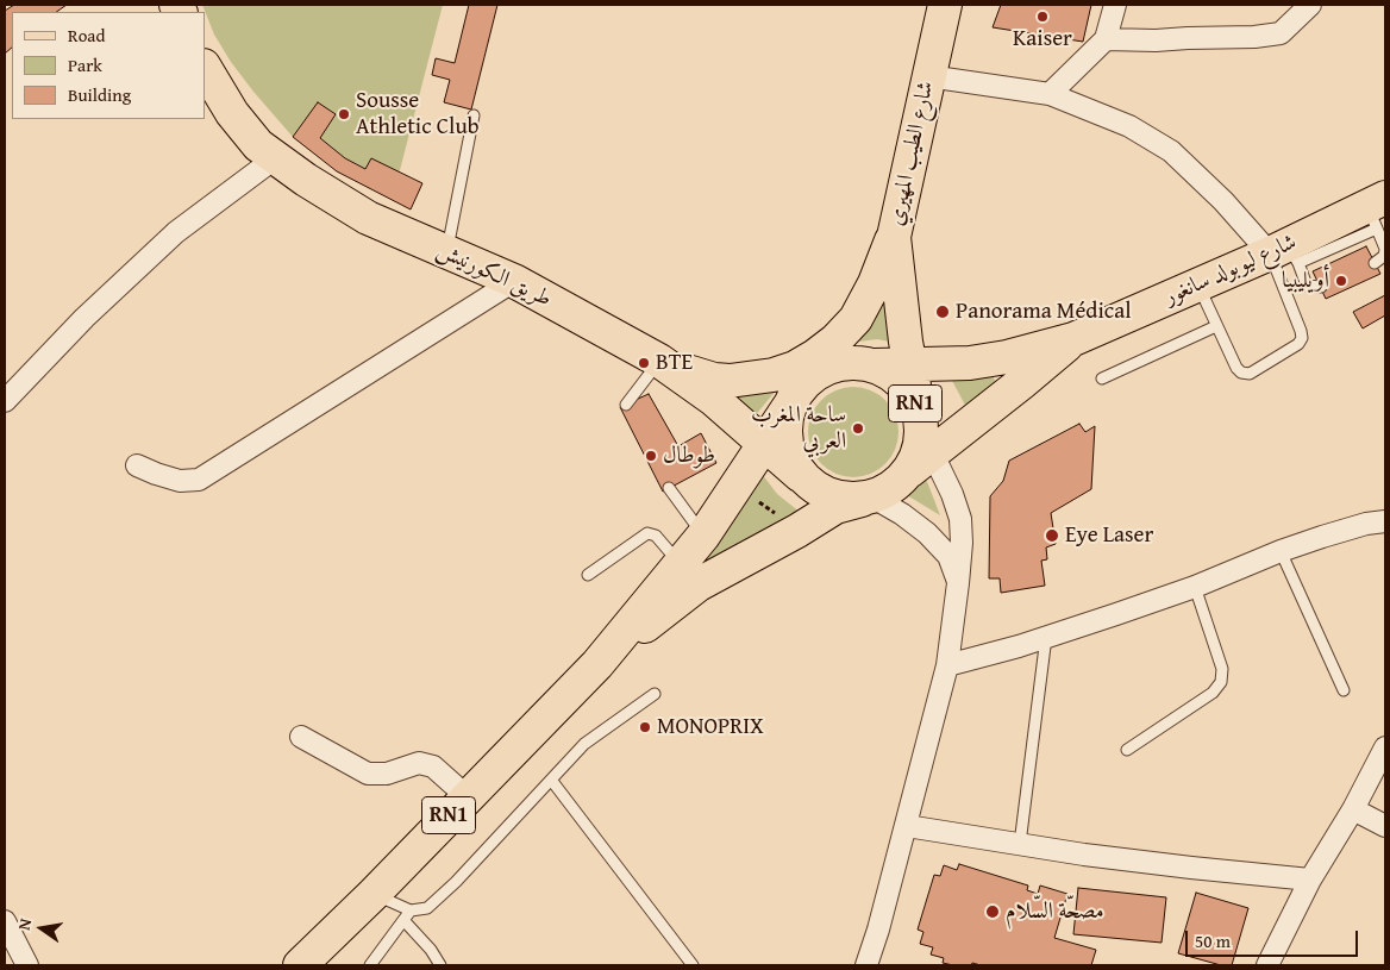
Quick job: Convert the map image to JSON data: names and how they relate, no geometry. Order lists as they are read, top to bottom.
{
  "streets": {
    "main road": [
      "شارع الطيب المهيري",
      "شارع ليوبولد سانغور",
      "طريق الكورنيش",
      "RN1"
    ]
  },
  "crossings": [
    ["شارع الطيب المهيري", "شارع ليوبولد سانغور"],
    ["شارع الطيب المهيري", "طريق الكورنيش"],
    ["شارع الطيب المهيري", "RN1"],
    ["شارع ليوبولد سانغور", "طريق الكورنيش"],
    ["شارع ليوبولد سانغور", "RN1"],
    ["طريق الكورنيش", "RN1"]
  ],
  "places": [
    "Kaiser",
    "Sousse Athletic Club",
    "أويليبيا",
    "Panorama Médical",
    "BTE",
    "ساحة المغرب العربي",
    "طوطال",
    "Eye Laser",
    "MONOPRIX",
    "مصحّة السّلام"
  ],
  "legend": ["Road", "Park", "Building"],
  "scale_bar": "50 m",
  "north": "left"
}
